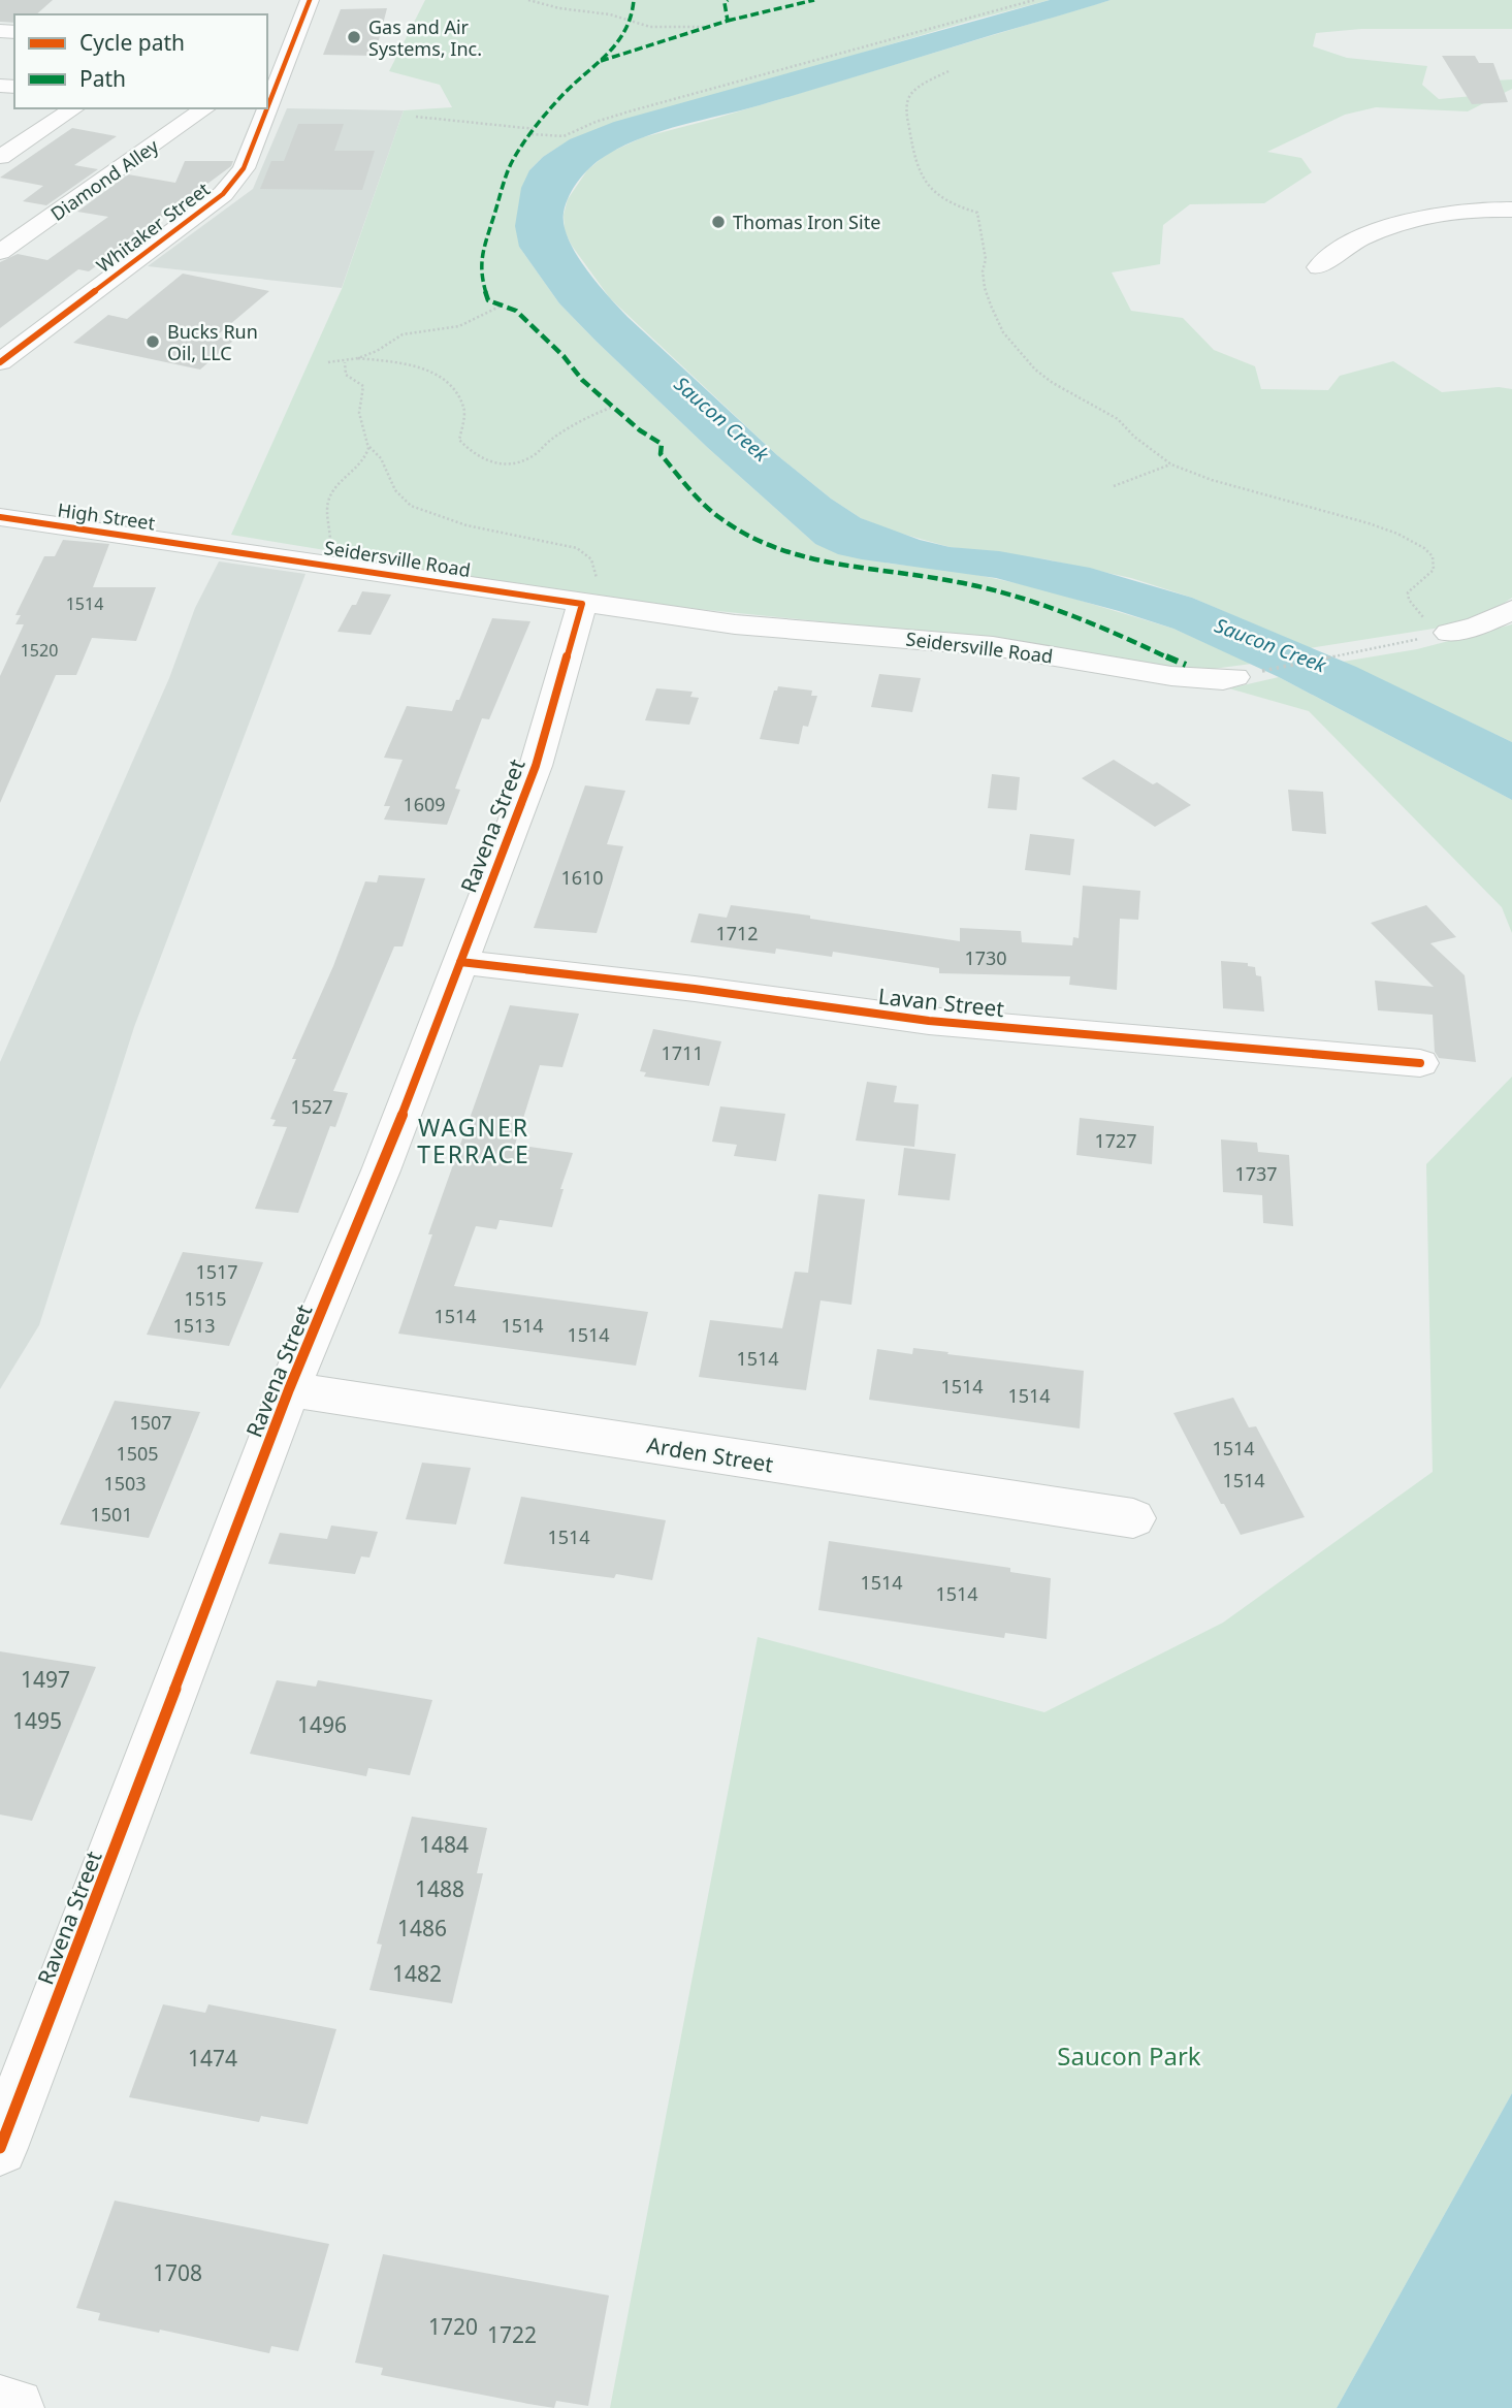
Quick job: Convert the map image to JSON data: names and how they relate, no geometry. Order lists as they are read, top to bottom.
{
  "streets": {
    "street": [
      "Diamond Alley",
      "Whitaker Street",
      "High Street",
      "Seidersville Road",
      "Ravena Street",
      "Lavan Street",
      "Arden Street"
    ]
  },
  "crossings": [
    ["High Street", "Seidersville Road"],
    ["Seidersville Road", "Ravena Street"],
    ["Ravena Street", "Lavan Street"],
    ["Ravena Street", "Arden Street"]
  ],
  "districts": ["WAGNER TERRACE"],
  "water": ["Saucon Creek"],
  "parks": ["Saucon Park"],
  "places": ["Gas and Air Systems, Inc.", "Thomas Iron Site", "Bucks Run Oil, LLC"],
  "house_numbers": [
    "1514",
    "1520",
    "1609",
    "1610",
    "1712",
    "1730",
    "1711",
    "1527",
    "1727",
    "1737",
    "1517",
    "1515",
    "1514",
    "1513",
    "1514",
    "1514",
    "1514",
    "1514",
    "1514",
    "1507",
    "1514",
    "1505",
    "1514",
    "1503",
    "1501",
    "1514",
    "1514",
    "1514",
    "1497",
    "1495",
    "1496",
    "1484",
    "1488",
    "1486",
    "1482",
    "1474",
    "1708",
    "1720",
    "1722"
  ],
  "legend": ["Cycle path", "Path"]
}
